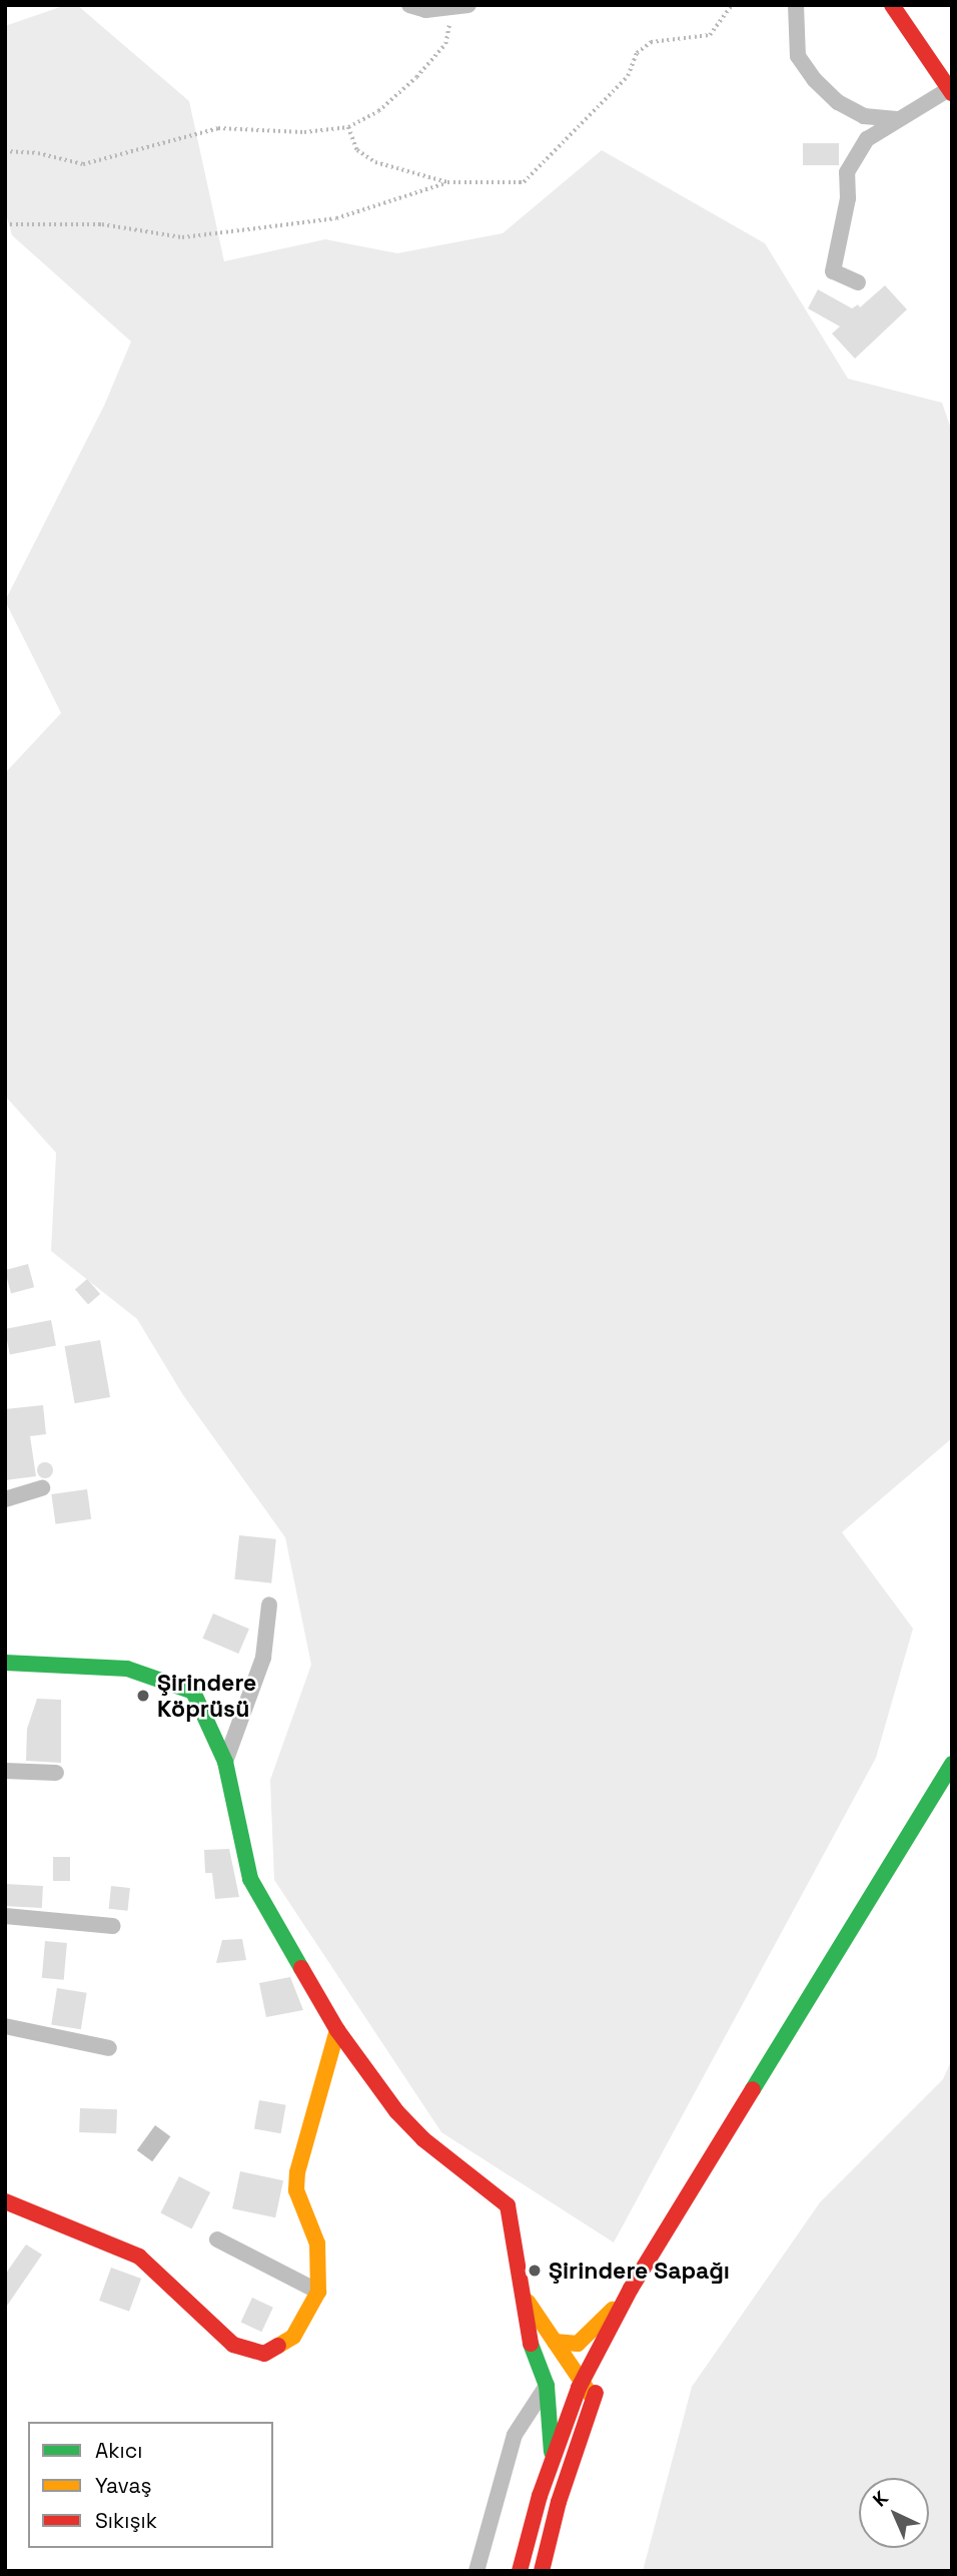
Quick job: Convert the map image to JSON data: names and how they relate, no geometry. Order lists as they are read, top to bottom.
{
  "places": ["Şirindere Köprüsü", "Şirindere Sapağı"],
  "legend": ["Akıcı", "Yavaş", "Sıkışık"],
  "north": "top left"
}
